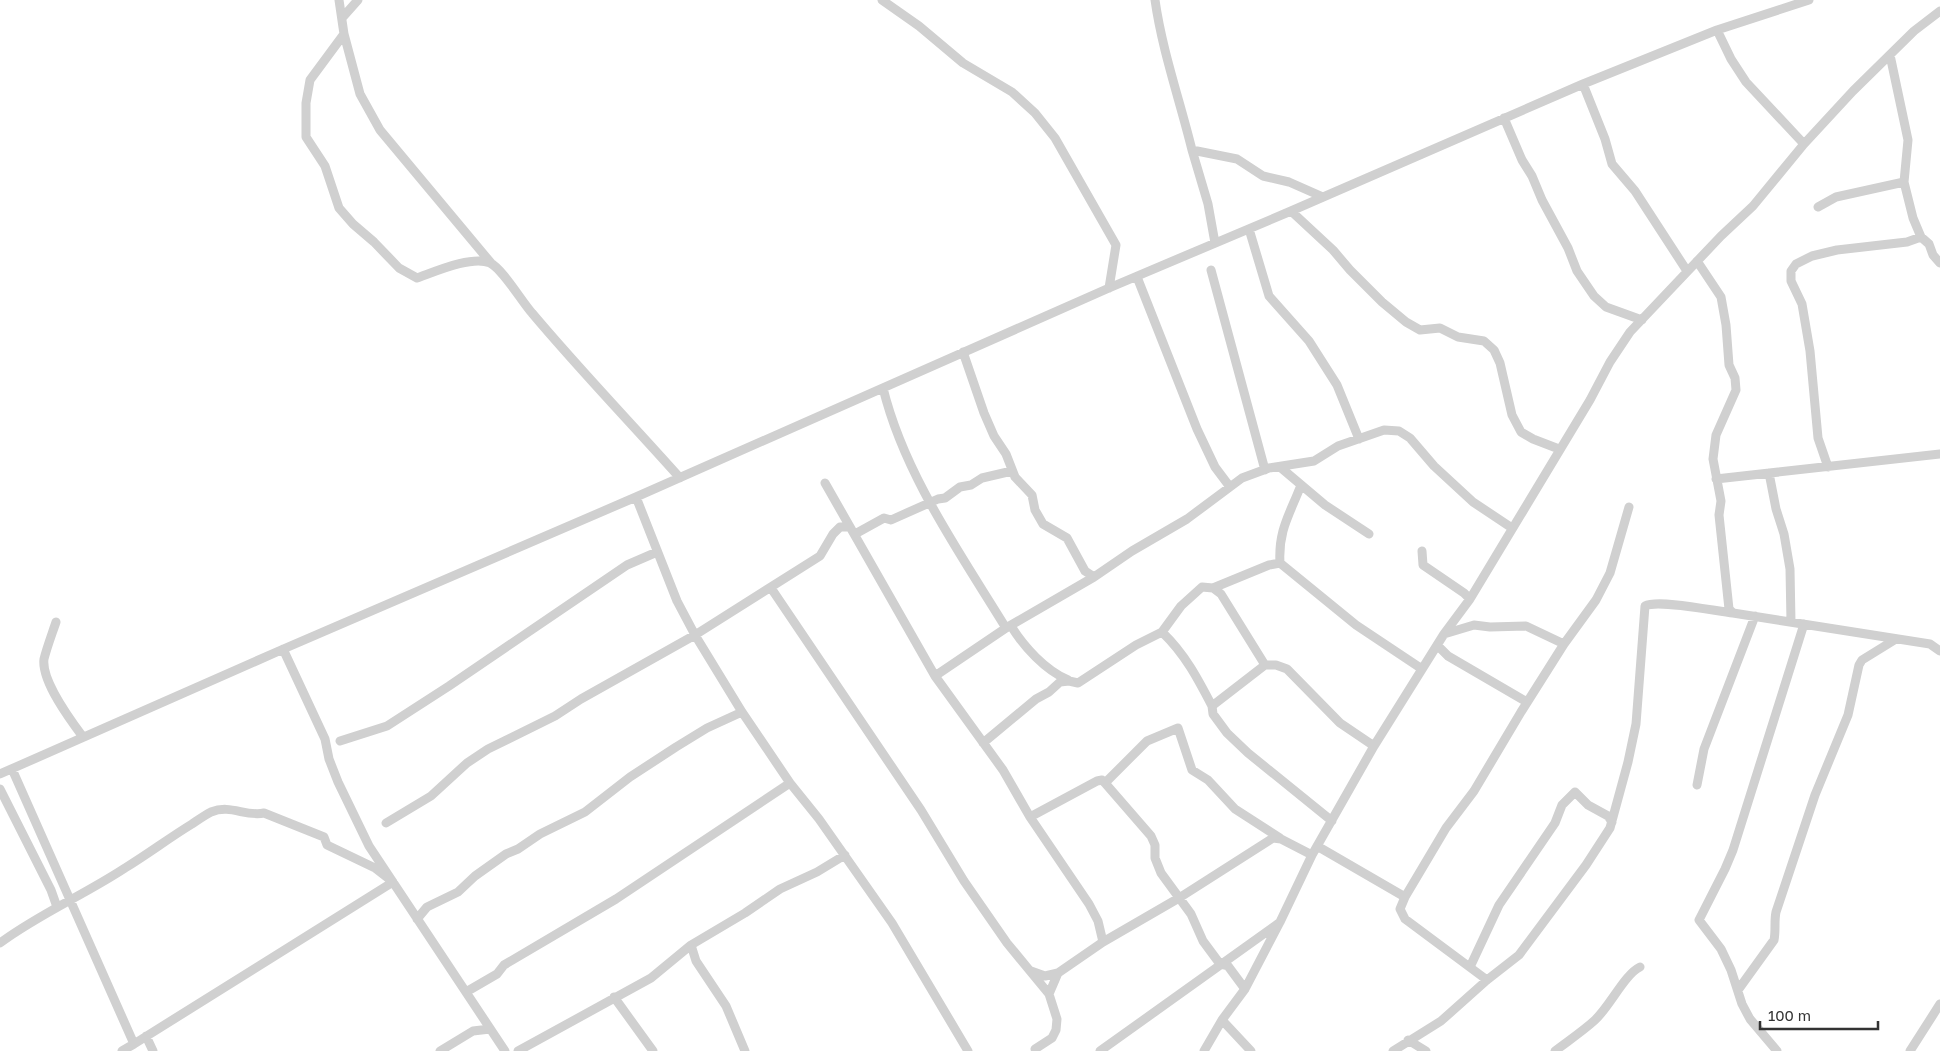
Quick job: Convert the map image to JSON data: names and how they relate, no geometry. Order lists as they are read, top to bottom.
{
  "scale_bar": "100 m"
}
